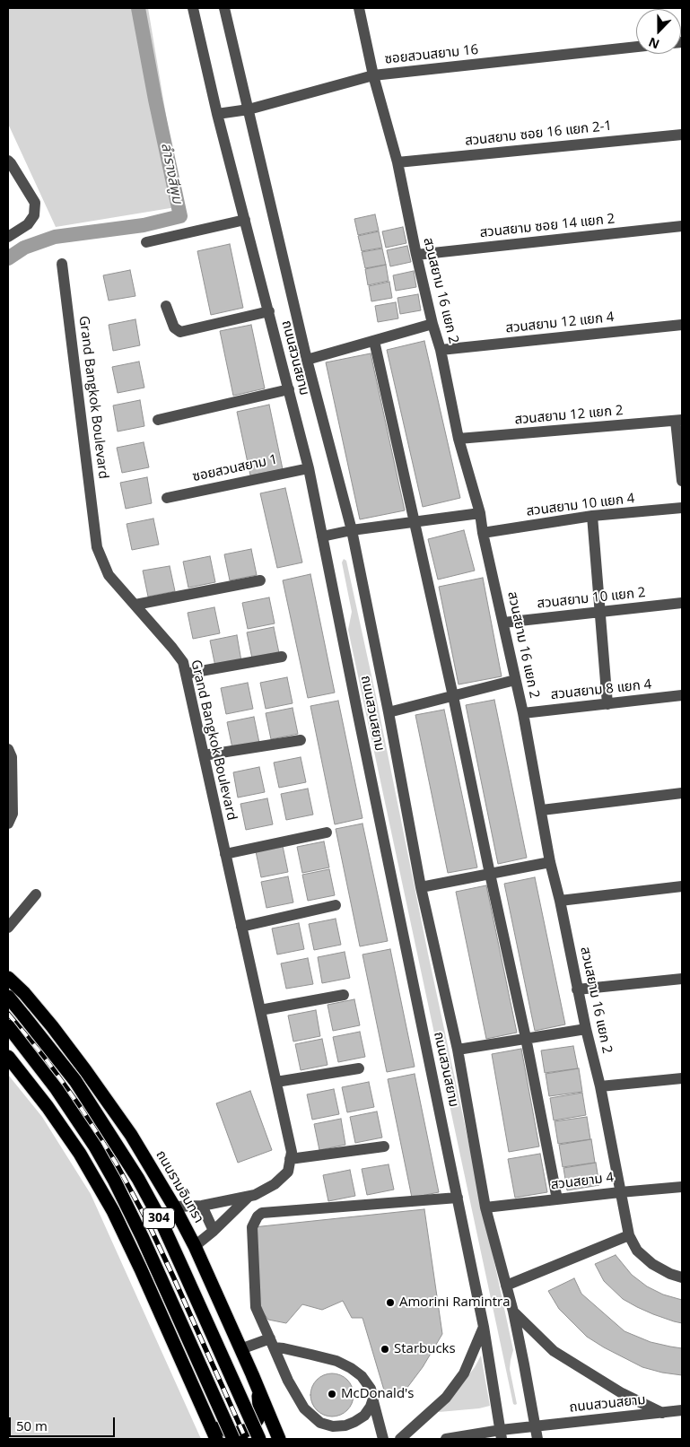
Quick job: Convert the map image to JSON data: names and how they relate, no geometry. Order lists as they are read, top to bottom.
{
  "streets": {
    "highway": ["ถนนรามอินทรา", "304"],
    "street": [
      "ซอยสวนสยาม 16",
      "สวนสยาม ซอย 16 แยก 2-1",
      "สวนสยาม ซอย 14 แยก 2",
      "สวนสยาม 16 แยก 2",
      "สวนสยาม 12 แยก 4",
      "ถนนสวนสยาม",
      "Grand Bangkok Boulevard",
      "สวนสยาม 12 แยก 2",
      "ซอยสวนสยาม 1",
      "สวนสยาม 10 แยก 4",
      "สวนสยาม 10 แยก 2",
      "สวนสยาม 8 แยก 4",
      "สวนสยาม 4"
    ]
  },
  "crossings": [
    ["ซอยสวนสยาม 16", "สวนสยาม 16 แยก 2"],
    ["ซอยสวนสยาม 16", "ถนนสวนสยาม"],
    ["สวนสยาม ซอย 16 แยก 2-1", "สวนสยาม 16 แยก 2"],
    ["สวนสยาม ซอย 14 แยก 2", "สวนสยาม 16 แยก 2"],
    ["สวนสยาม 16 แยก 2", "สวนสยาม 12 แยก 4"],
    ["สวนสยาม 16 แยก 2", "สวนสยาม 12 แยก 2"],
    ["สวนสยาม 16 แยก 2", "สวนสยาม 10 แยก 4"],
    ["สวนสยาม 16 แยก 2", "สวนสยาม 10 แยก 2"],
    ["สวนสยาม 16 แยก 2", "สวนสยาม 8 แยก 4"],
    ["สวนสยาม 16 แยก 2", "สวนสยาม 4"],
    ["ถนนสวนสยาม", "ซอยสวนสยาม 1"],
    ["ถนนสวนสยาม", "สวนสยาม 4"],
    ["Grand Bangkok Boulevard", "ถนนรามอินทรา"]
  ],
  "water": ["ลำรางสีพูม"],
  "places": ["Amorini Ramintra", "Starbucks", "McDonald's"],
  "scale_bar": "50 m",
  "north": "bottom"
}
